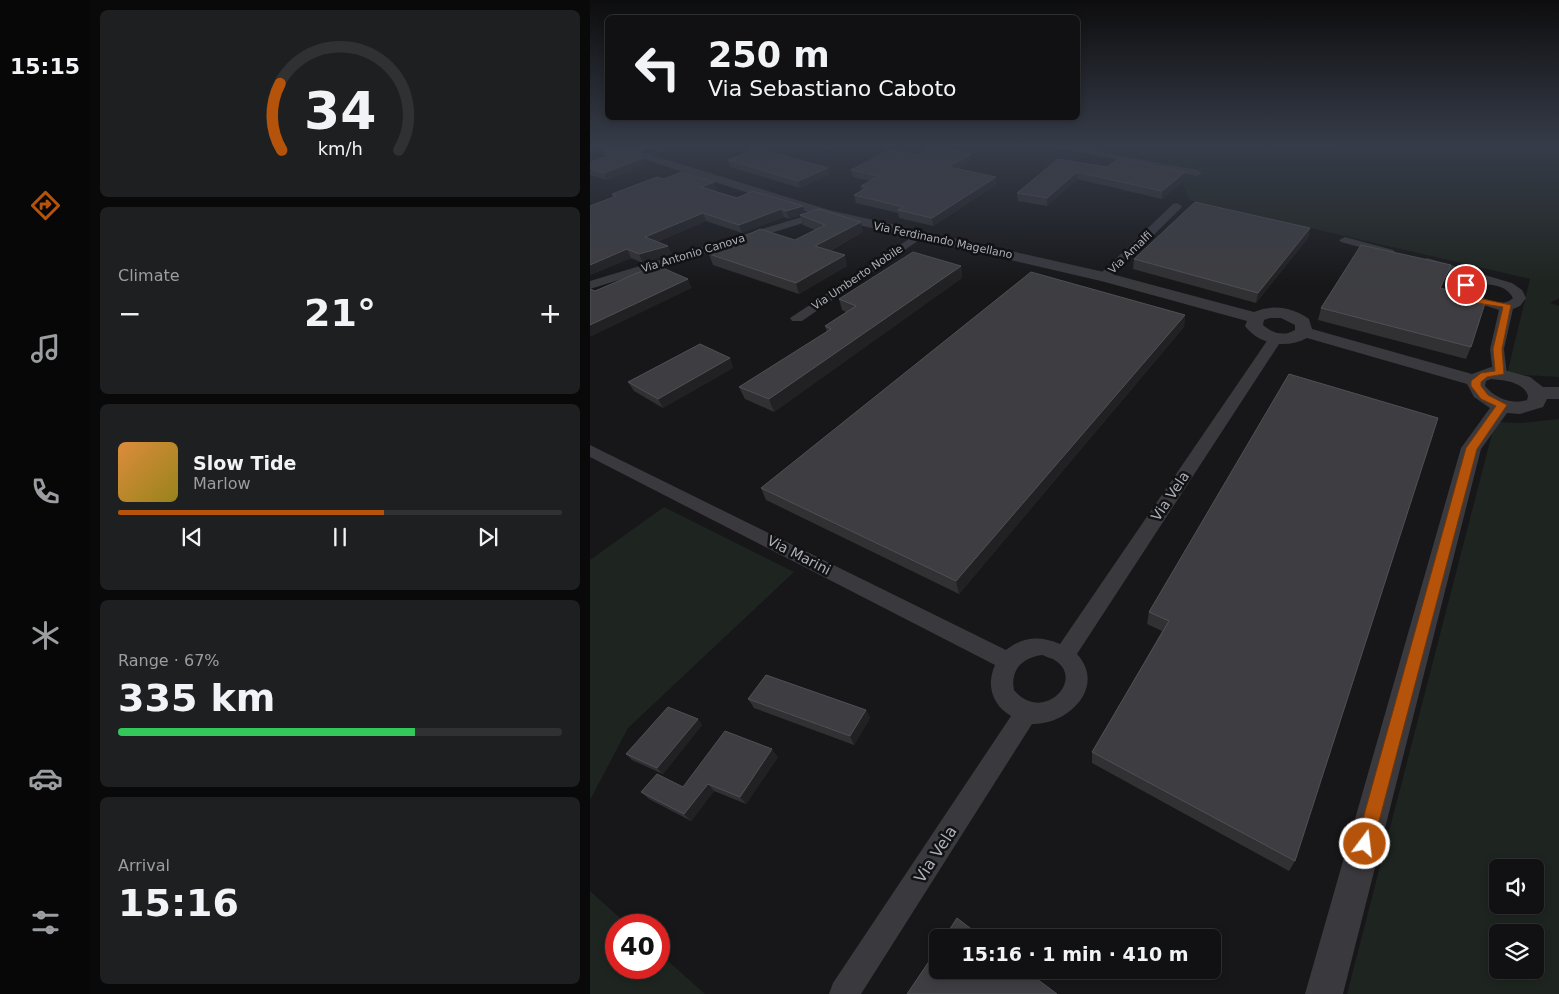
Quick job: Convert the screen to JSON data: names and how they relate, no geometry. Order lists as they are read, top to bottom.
{
  "streets": {
    "street": [
      "Via Ferdinando Magellano",
      "Via Amalfi",
      "Via Antonio Canova",
      "Via Umberto Nobile",
      "Via Vela",
      "Via Marini"
    ]
  },
  "crossings": [
    ["Via Ferdinando Magellano", "Via Amalfi"],
    ["Via Ferdinando Magellano", "Via Antonio Canova"],
    ["Via Ferdinando Magellano", "Via Umberto Nobile"],
    ["Via Vela", "Via Marini"]
  ],
  "page": {
    "tabs": "15:15",
    "turn": ["250 m", "Via Sebastiano Caboto"],
    "tile": [
      "Climate",
      ["Range · 67%", "335 km"],
      ["Arrival", "15:16"]
    ],
    "heat": ["−", "21°", "+"],
    "song": ["Slow Tide", "Marlow"],
    "limit": "40",
    "trip": "15:16 · 1 min · 410 m",
    "gauge": ["34", "km/h"]
  }
}
